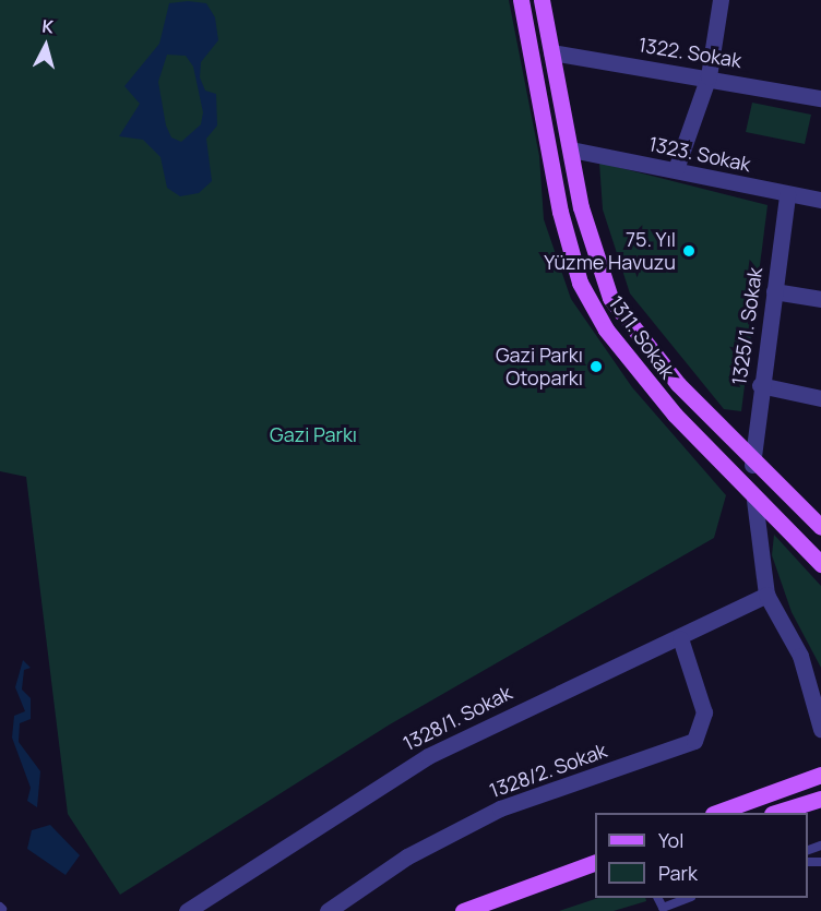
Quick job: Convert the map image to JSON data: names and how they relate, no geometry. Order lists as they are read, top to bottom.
{
  "streets": {
    "main road": ["1311. Sokak"],
    "street": [
      "1322. Sokak",
      "1323. Sokak",
      "1325/1. Sokak",
      "1328/1. Sokak",
      "1328/2. Sokak"
    ]
  },
  "crossings": [
    ["1322. Sokak", "1311. Sokak"],
    ["1323. Sokak", "1325/1. Sokak"],
    ["1323. Sokak", "1311. Sokak"],
    ["1325/1. Sokak", "1311. Sokak"],
    ["1328/1. Sokak", "1328/2. Sokak"]
  ],
  "parks": ["Gazi Parkı"],
  "places": ["75. Yıl Yüzme Havuzu", "Gazi Parkı Otoparkı"],
  "legend": ["Yol", "Park"],
  "north": "top"
}
